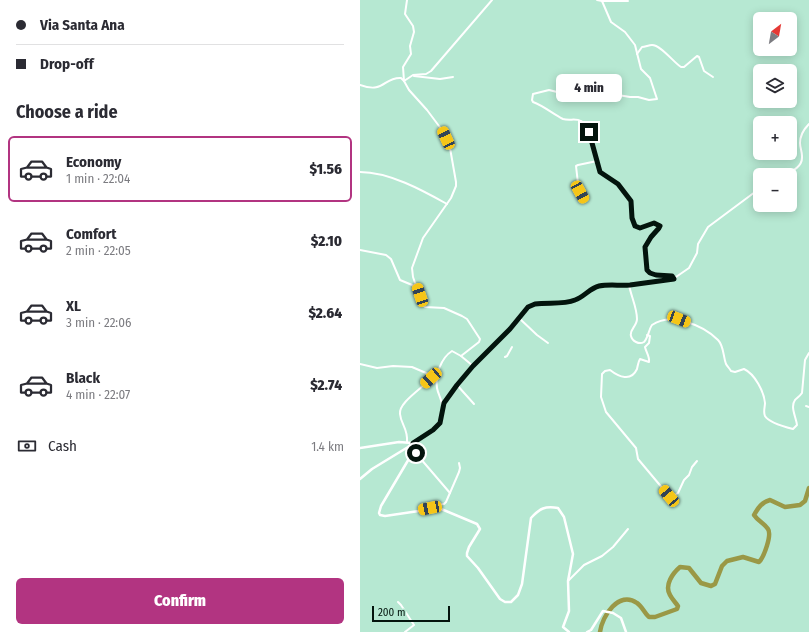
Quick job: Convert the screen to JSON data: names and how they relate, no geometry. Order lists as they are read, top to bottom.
{
  "scale_bar": "200 m",
  "north": "top right",
  "page": {
    "banner": ["Via Santa Ana", "Drop-off"],
    "map_buttons": ["+", "−"],
    "bubble": "4 min",
    "heading": "Choose a ride",
    "list": [
      {
        "name": "Economy",
        "note": "1 min · 22:04",
        "value": "$1.56"
      },
      {
        "name": "Comfort",
        "note": "2 min · 22:05",
        "value": "$2.10"
      },
      {
        "name": "XL",
        "note": "3 min · 22:06",
        "value": "$2.64"
      },
      {
        "name": "Black",
        "note": "4 min · 22:07",
        "value": "$2.74"
      }
    ],
    "pay": ["Cash", "1.4 km"],
    "buttons": "Confirm",
    "scale": "200 m"
  }
}
